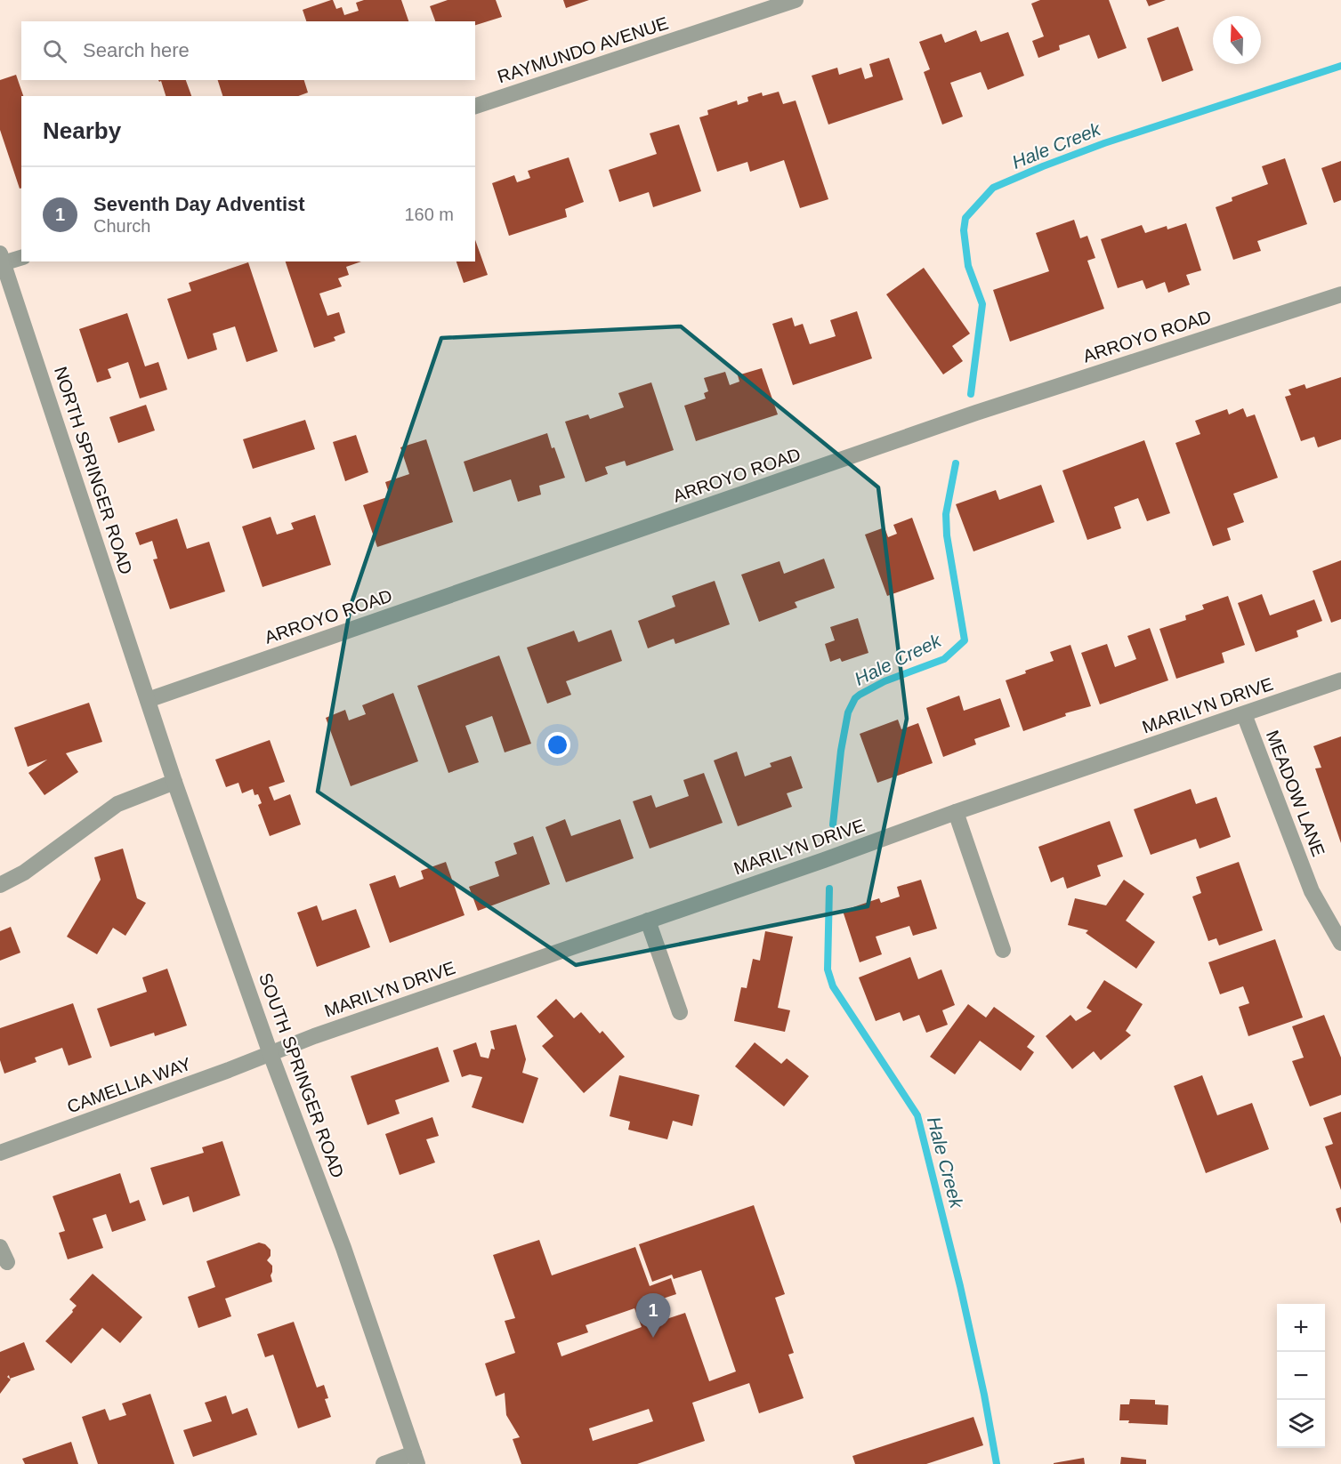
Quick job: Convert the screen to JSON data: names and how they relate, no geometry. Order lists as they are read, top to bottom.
{
  "streets": {
    "street": [
      "RAYMUNDO AVENUE",
      "ARROYO ROAD",
      "NORTH SPRINGER ROAD",
      "MARILYN DRIVE",
      "MEADOW LANE",
      "SOUTH SPRINGER ROAD",
      "CAMELLIA WAY"
    ]
  },
  "crossings": [
    ["ARROYO ROAD", "NORTH SPRINGER ROAD"],
    ["ARROYO ROAD", "SOUTH SPRINGER ROAD"],
    ["NORTH SPRINGER ROAD", "SOUTH SPRINGER ROAD"],
    ["MARILYN DRIVE", "MEADOW LANE"],
    ["MARILYN DRIVE", "SOUTH SPRINGER ROAD"],
    ["MARILYN DRIVE", "CAMELLIA WAY"],
    ["SOUTH SPRINGER ROAD", "CAMELLIA WAY"]
  ],
  "water": ["Hale Creek"],
  "north": "top",
  "page": {
    "search": "Search here",
    "heading": "Nearby",
    "list": [
      {
        "mark": "1",
        "name": "Seventh Day Adventist",
        "note": "Church",
        "value": "160 m"
      }
    ],
    "pins": "1",
    "map_buttons": ["+", "−"]
  }
}
